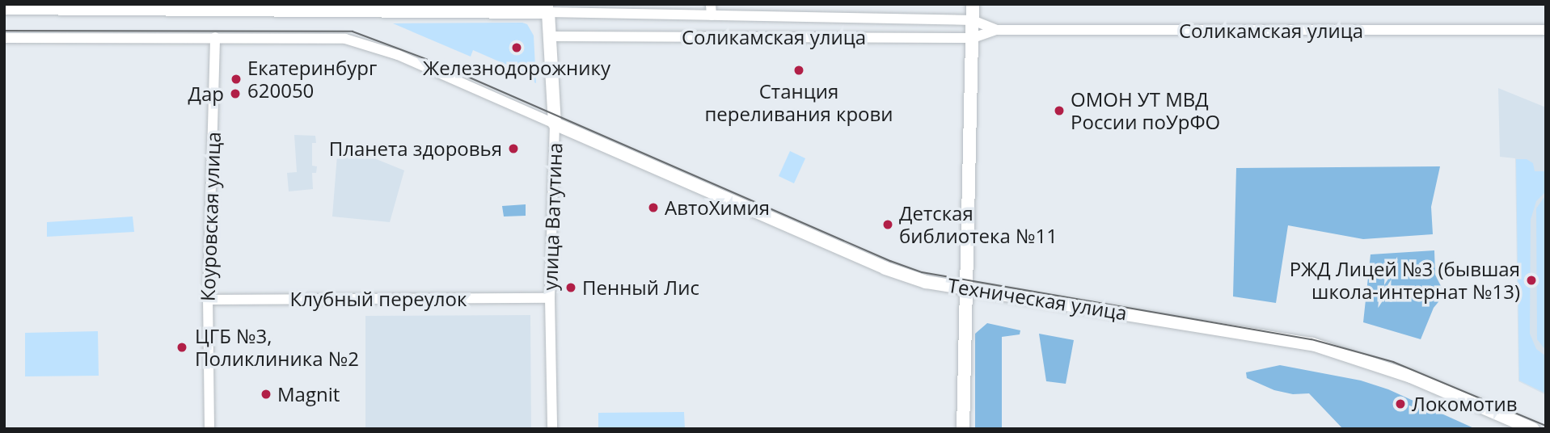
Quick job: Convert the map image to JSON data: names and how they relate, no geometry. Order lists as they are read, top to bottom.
{
  "streets": {
    "main road": ["улица Ватутина", "Техническая улица"],
    "street": ["Соликамская улица", "Коуровская улица", "Клубный переулок"]
  },
  "crossings": [
    ["Соликамская улица", "улица Ватутина"],
    ["Коуровская улица", "Клубный переулок"],
    ["улица Ватутина", "Клубный переулок"],
    ["улица Ватутина", "Техническая улица"]
  ],
  "places": [
    "Железнодорожнику",
    "Станция переливания крови",
    "Екатеринбург 620050",
    "Дар",
    "ОМОН УТ МВД России поУрФО",
    "Планета здоровья",
    "АвтоХимия",
    "Детская библиотека №11",
    "РЖД Лицей №3 (бывшая школа-интернат №13)",
    "Пенный Лис",
    "ЦГБ №3, Поликлиника №2",
    "Magnit",
    "Локомотив"
  ]
}
